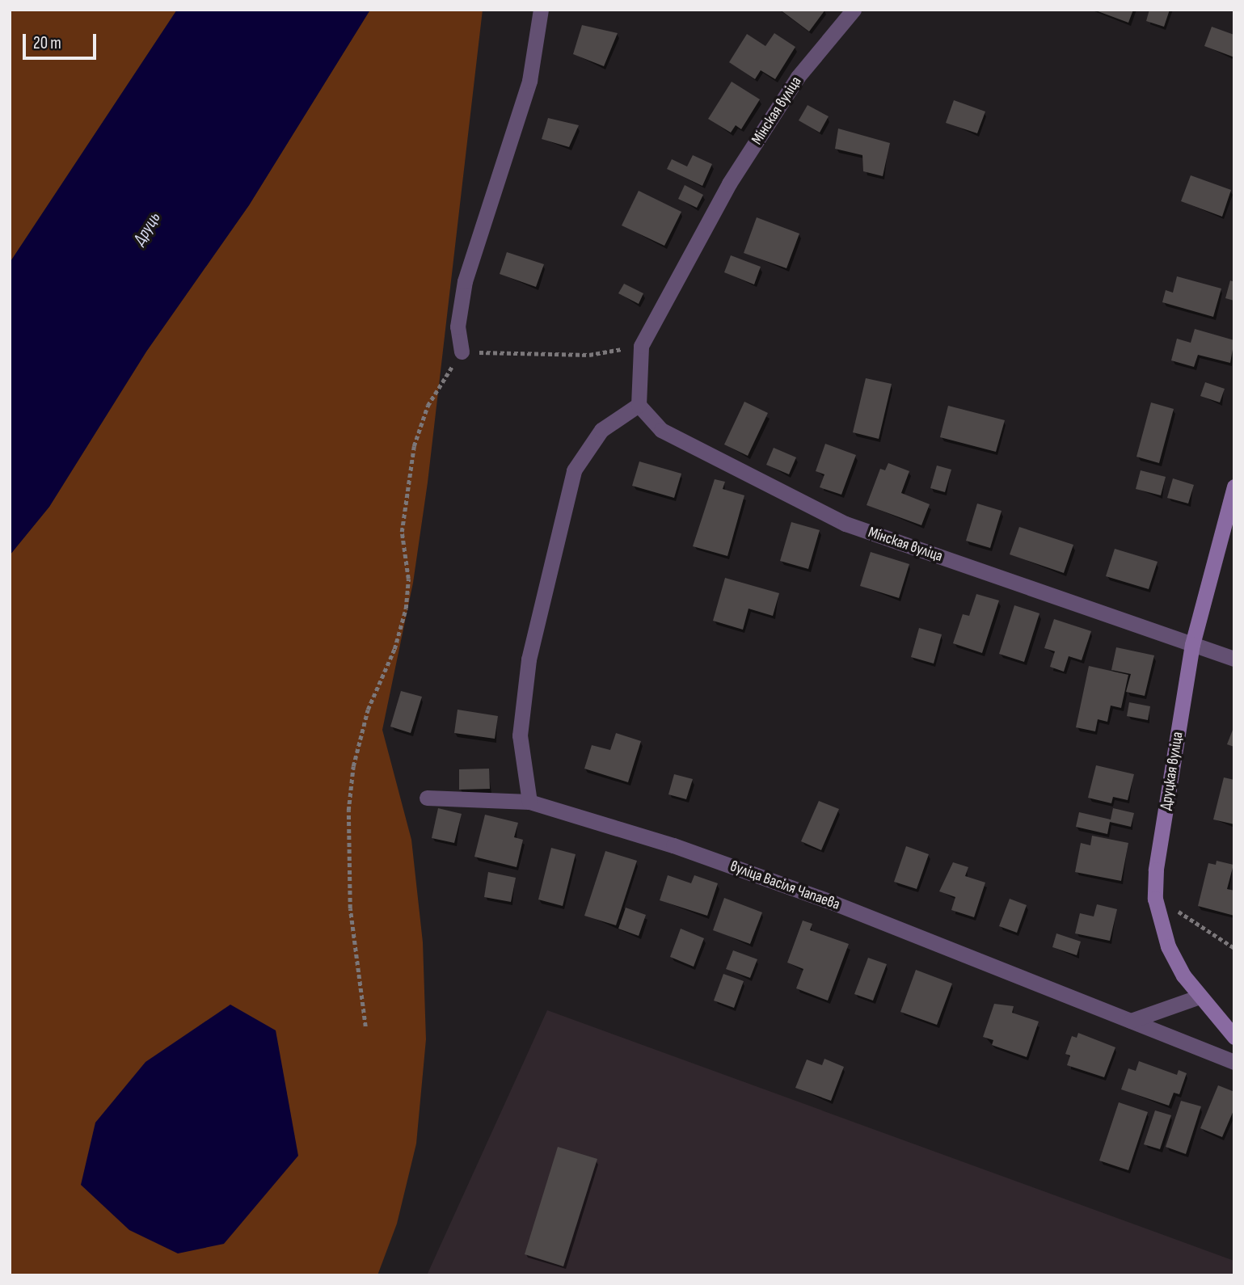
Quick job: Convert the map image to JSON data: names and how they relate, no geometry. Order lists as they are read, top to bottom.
{
  "streets": {
    "main road": ["Друцкая вуліца"],
    "street": ["Мінская вуліца", "вуліца Васіля Чапаева"]
  },
  "crossings": [
    ["Мінская вуліца", "Друцкая вуліца"]
  ],
  "water": ["Друць"],
  "scale_bar": "20 m"
}
